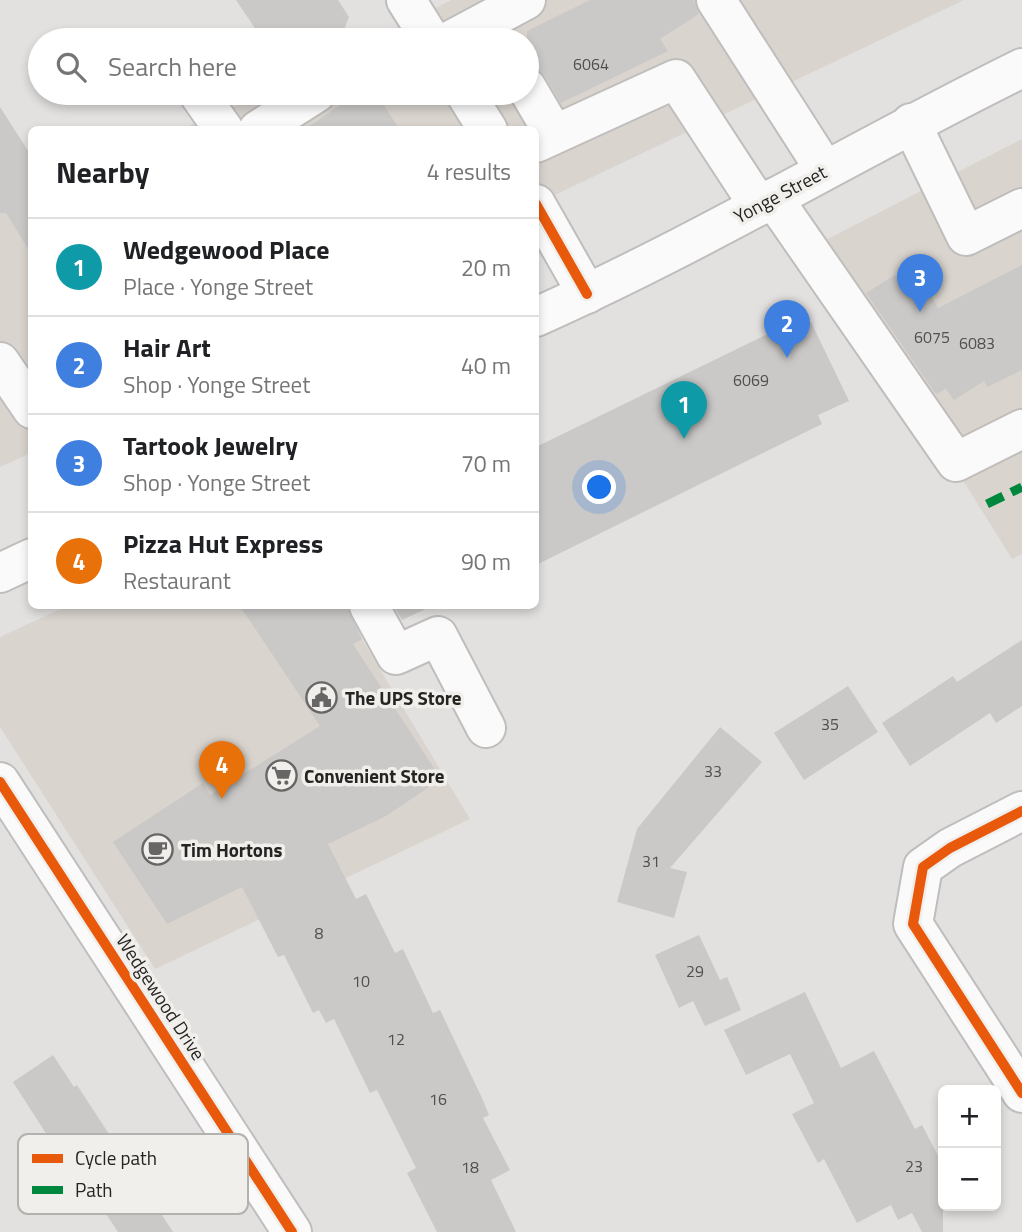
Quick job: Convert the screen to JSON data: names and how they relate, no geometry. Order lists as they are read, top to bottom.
{
  "streets": {
    "street": ["Yonge Street", "Wedgewood Drive"]
  },
  "places": {
    "public building": ["The UPS Store"],
    "supermarket": ["Convenient Store"],
    "cafe": ["Tim Hortons"]
  },
  "house_numbers": [
    "6064",
    "6075",
    "6083",
    "6069",
    "35",
    "33",
    "31",
    "8",
    "29",
    "10",
    "12",
    "16",
    "23",
    "18"
  ],
  "legend": ["Cycle path", "Path"],
  "page": {
    "search": "Search here",
    "heading": ["Nearby", "4 results"],
    "list": [
      {
        "mark": "1",
        "name": "Wedgewood Place",
        "note": "Place · Yonge Street",
        "value": "20 m"
      },
      {
        "mark": "2",
        "name": "Hair Art",
        "note": "Shop · Yonge Street",
        "value": "40 m"
      },
      {
        "mark": "3",
        "name": "Tartook Jewelry",
        "note": "Shop · Yonge Street",
        "value": "70 m"
      },
      {
        "mark": "4",
        "name": "Pizza Hut Express",
        "note": "Restaurant",
        "value": "90 m"
      }
    ],
    "pins": [
      "3",
      "2",
      "1",
      "4"
    ],
    "map_buttons": ["+", "−"]
  }
}
